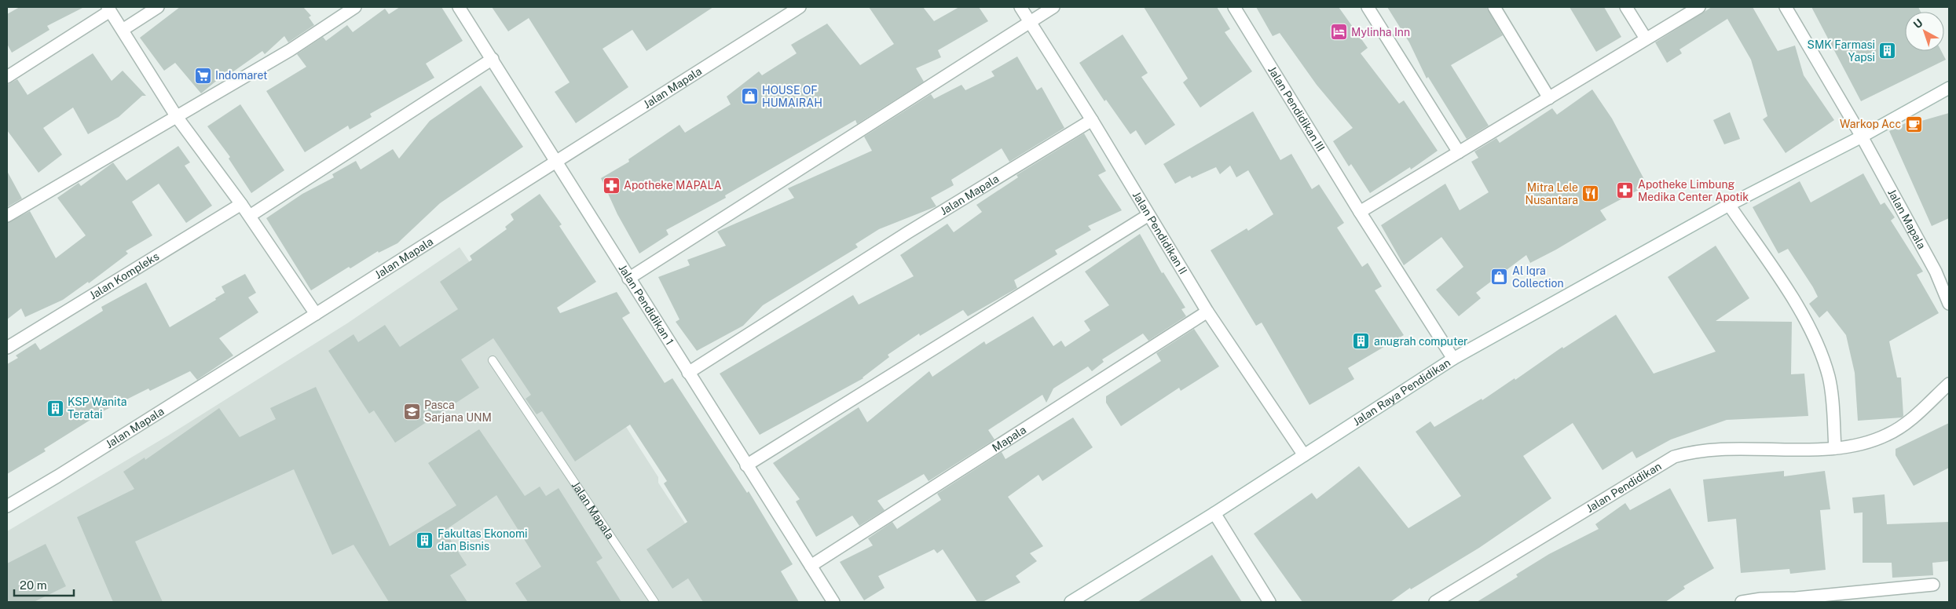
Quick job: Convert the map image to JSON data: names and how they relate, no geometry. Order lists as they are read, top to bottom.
{
  "streets": {
    "street": [
      "Jalan Mapala",
      "Jalan Pendidikan III",
      "Jalan Pendidikan II",
      "Jalan Kompleks",
      "Jalan Pendidikan 1",
      "Jalan Raya Pendidikan",
      "Mapala",
      "Jalan Pendidikan"
    ]
  },
  "crossings": [
    ["Jalan Mapala", "Jalan Pendidikan II"],
    ["Jalan Mapala", "Jalan Pendidikan 1"],
    ["Jalan Mapala", "Jalan Raya Pendidikan"],
    ["Jalan Pendidikan III", "Jalan Raya Pendidikan"],
    ["Jalan Pendidikan II", "Jalan Raya Pendidikan"],
    ["Jalan Pendidikan II", "Mapala"],
    ["Jalan Pendidikan 1", "Mapala"]
  ],
  "places": {
    "hotel": ["Mylinha Inn"],
    "building": [
      "SMK Farmasi Yapsi",
      "anugrah computer",
      "KSP Wanita Teratai",
      "Fakultas Ekonomi dan Bisnis"
    ],
    "supermarket": ["Indomaret"],
    "shop": ["HOUSE OF HUMAIRAH", "Al Iqra Collection"],
    "cafe": ["Warkop Acc"],
    "pharmacy": ["Apotheke MAPALA", "Apotheke Limbung Medika Center Apotik"],
    "restaurant": ["Mitra Lele Nusantara"],
    "school or university": ["Pasca Sarjana UNM"]
  },
  "scale_bar": "20 m",
  "north": "top left"
}
